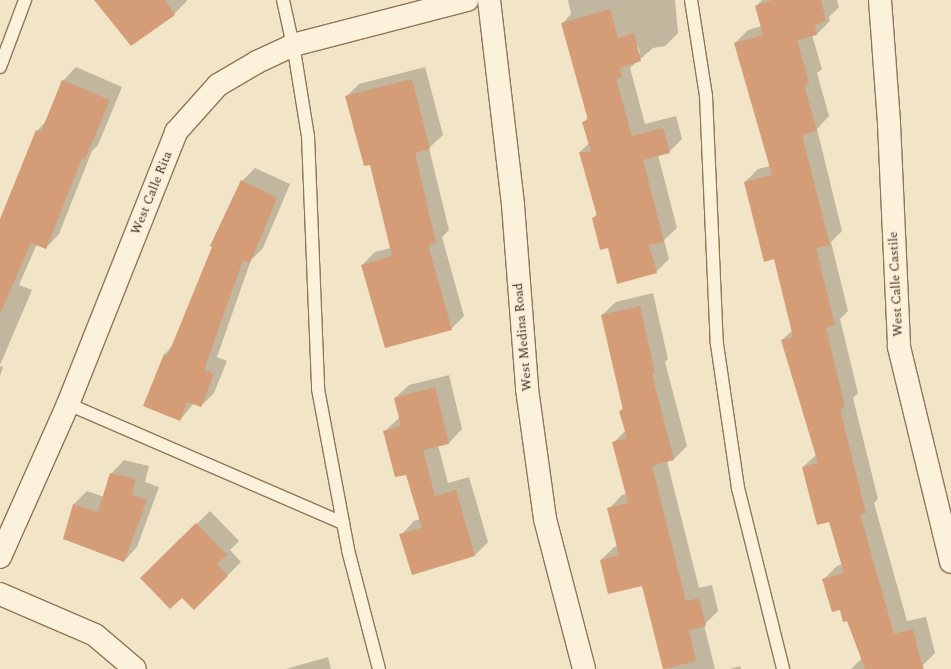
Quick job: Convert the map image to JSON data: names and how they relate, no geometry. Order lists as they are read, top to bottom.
{
  "streets": {
    "street": ["West Calle Rita", "West Calle Castile", "West Medina Road"]
  }
}
